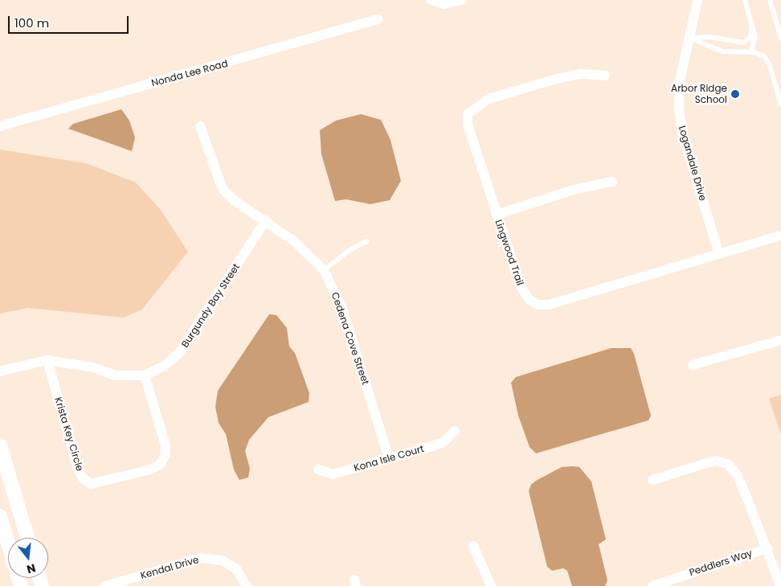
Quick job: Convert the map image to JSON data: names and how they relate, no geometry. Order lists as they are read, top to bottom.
{
  "streets": {
    "street": [
      "Nonda Lee Road",
      "Logandale Drive",
      "Lingwood Trail",
      "Burgundy Bay Street",
      "Cedena Cove Street",
      "Krista Key Circle",
      "Kona Isle Court",
      "Peddlers Way",
      "Kendal Drive"
    ]
  },
  "crossings": [
    ["Logandale Drive", "Lingwood Trail"],
    ["Burgundy Bay Street", "Cedena Cove Street"],
    ["Burgundy Bay Street", "Krista Key Circle"],
    ["Cedena Cove Street", "Kona Isle Court"]
  ],
  "places": ["Arbor Ridge School"],
  "scale_bar": "100 m",
  "north": "bottom"
}
